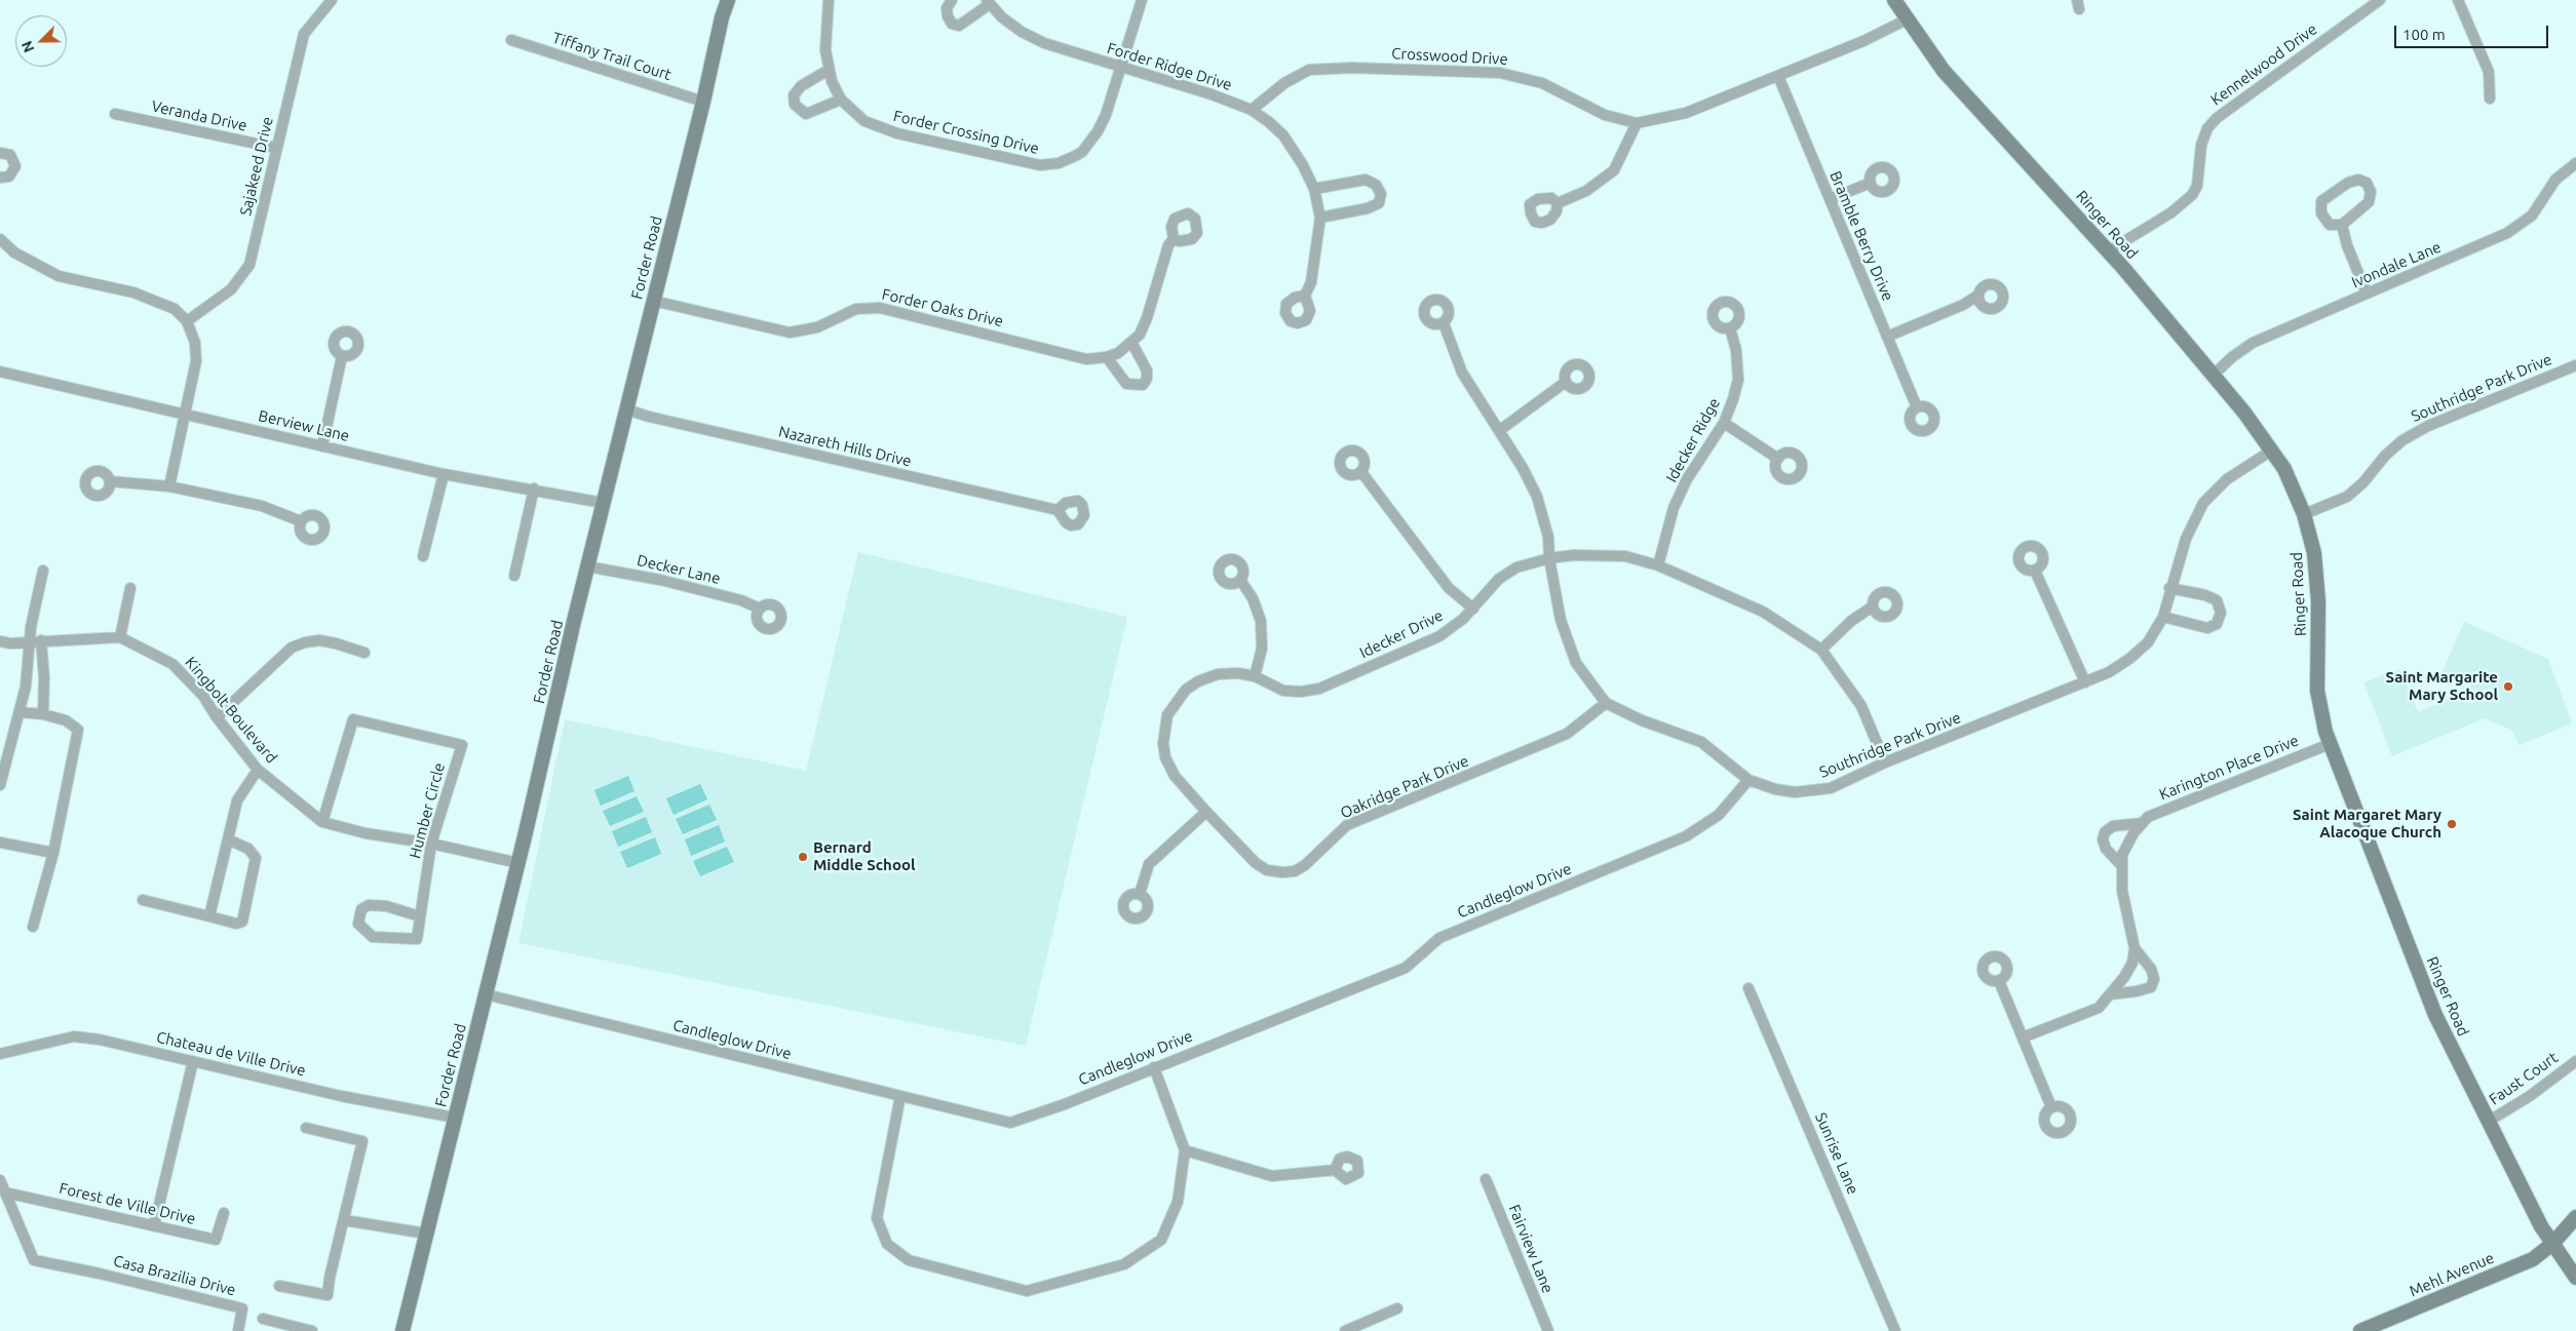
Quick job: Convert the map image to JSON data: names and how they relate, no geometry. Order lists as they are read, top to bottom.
{
  "streets": {
    "street": [
      "Tiffany Trail Court",
      "Crosswood Drive",
      "Kennelwood Drive",
      "Forder Ridge Drive",
      "Veranda Drive",
      "Forder Crossing Drive",
      "Sajakeed Drive",
      "Ringer Road",
      "Bramble Berry Drive",
      "Forder Road",
      "Ivondale Lane",
      "Forder Oaks Drive",
      "Southridge Park Drive",
      "Berview Lane",
      "Idecker Ridge",
      "Nazareth Hills Drive",
      "Decker Lane",
      "Idecker Drive",
      "Kingbolt Boulevard",
      "Karington Place Drive",
      "Oakridge Park Drive",
      "Humber Circle",
      "Candleglow Drive",
      "Chateau de Ville Drive",
      "Faust Court",
      "Sunrise Lane",
      "Forest de Ville Drive",
      "Fairview Lane",
      "Mehl Avenue",
      "Casa Brazilia Drive"
    ]
  },
  "crossings": [
    ["Tiffany Trail Court", "Forder Road"],
    ["Crosswood Drive", "Forder Ridge Drive"],
    ["Crosswood Drive", "Ringer Road"],
    ["Crosswood Drive", "Bramble Berry Drive"],
    ["Kennelwood Drive", "Ringer Road"],
    ["Forder Ridge Drive", "Forder Crossing Drive"],
    ["Veranda Drive", "Sajakeed Drive"],
    ["Ringer Road", "Ivondale Lane"],
    ["Ringer Road", "Southridge Park Drive"],
    ["Ringer Road", "Karington Place Drive"],
    ["Ringer Road", "Faust Court"],
    ["Ringer Road", "Mehl Avenue"],
    ["Forder Road", "Forder Oaks Drive"],
    ["Forder Road", "Berview Lane"],
    ["Forder Road", "Nazareth Hills Drive"],
    ["Forder Road", "Decker Lane"],
    ["Forder Road", "Kingbolt Boulevard"],
    ["Forder Road", "Candleglow Drive"],
    ["Forder Road", "Chateau de Ville Drive"],
    ["Southridge Park Drive", "Idecker Drive"],
    ["Southridge Park Drive", "Oakridge Park Drive"],
    ["Southridge Park Drive", "Candleglow Drive"],
    ["Idecker Ridge", "Idecker Drive"],
    ["Idecker Drive", "Oakridge Park Drive"],
    ["Kingbolt Boulevard", "Humber Circle"],
    ["Forest de Ville Drive", "Casa Brazilia Drive"]
  ],
  "places": ["Saint Margarite Mary School", "Saint Margaret Mary Alacoque Church", "Bernard Middle School"],
  "scale_bar": "100 m",
  "north": "bottom left"
}
